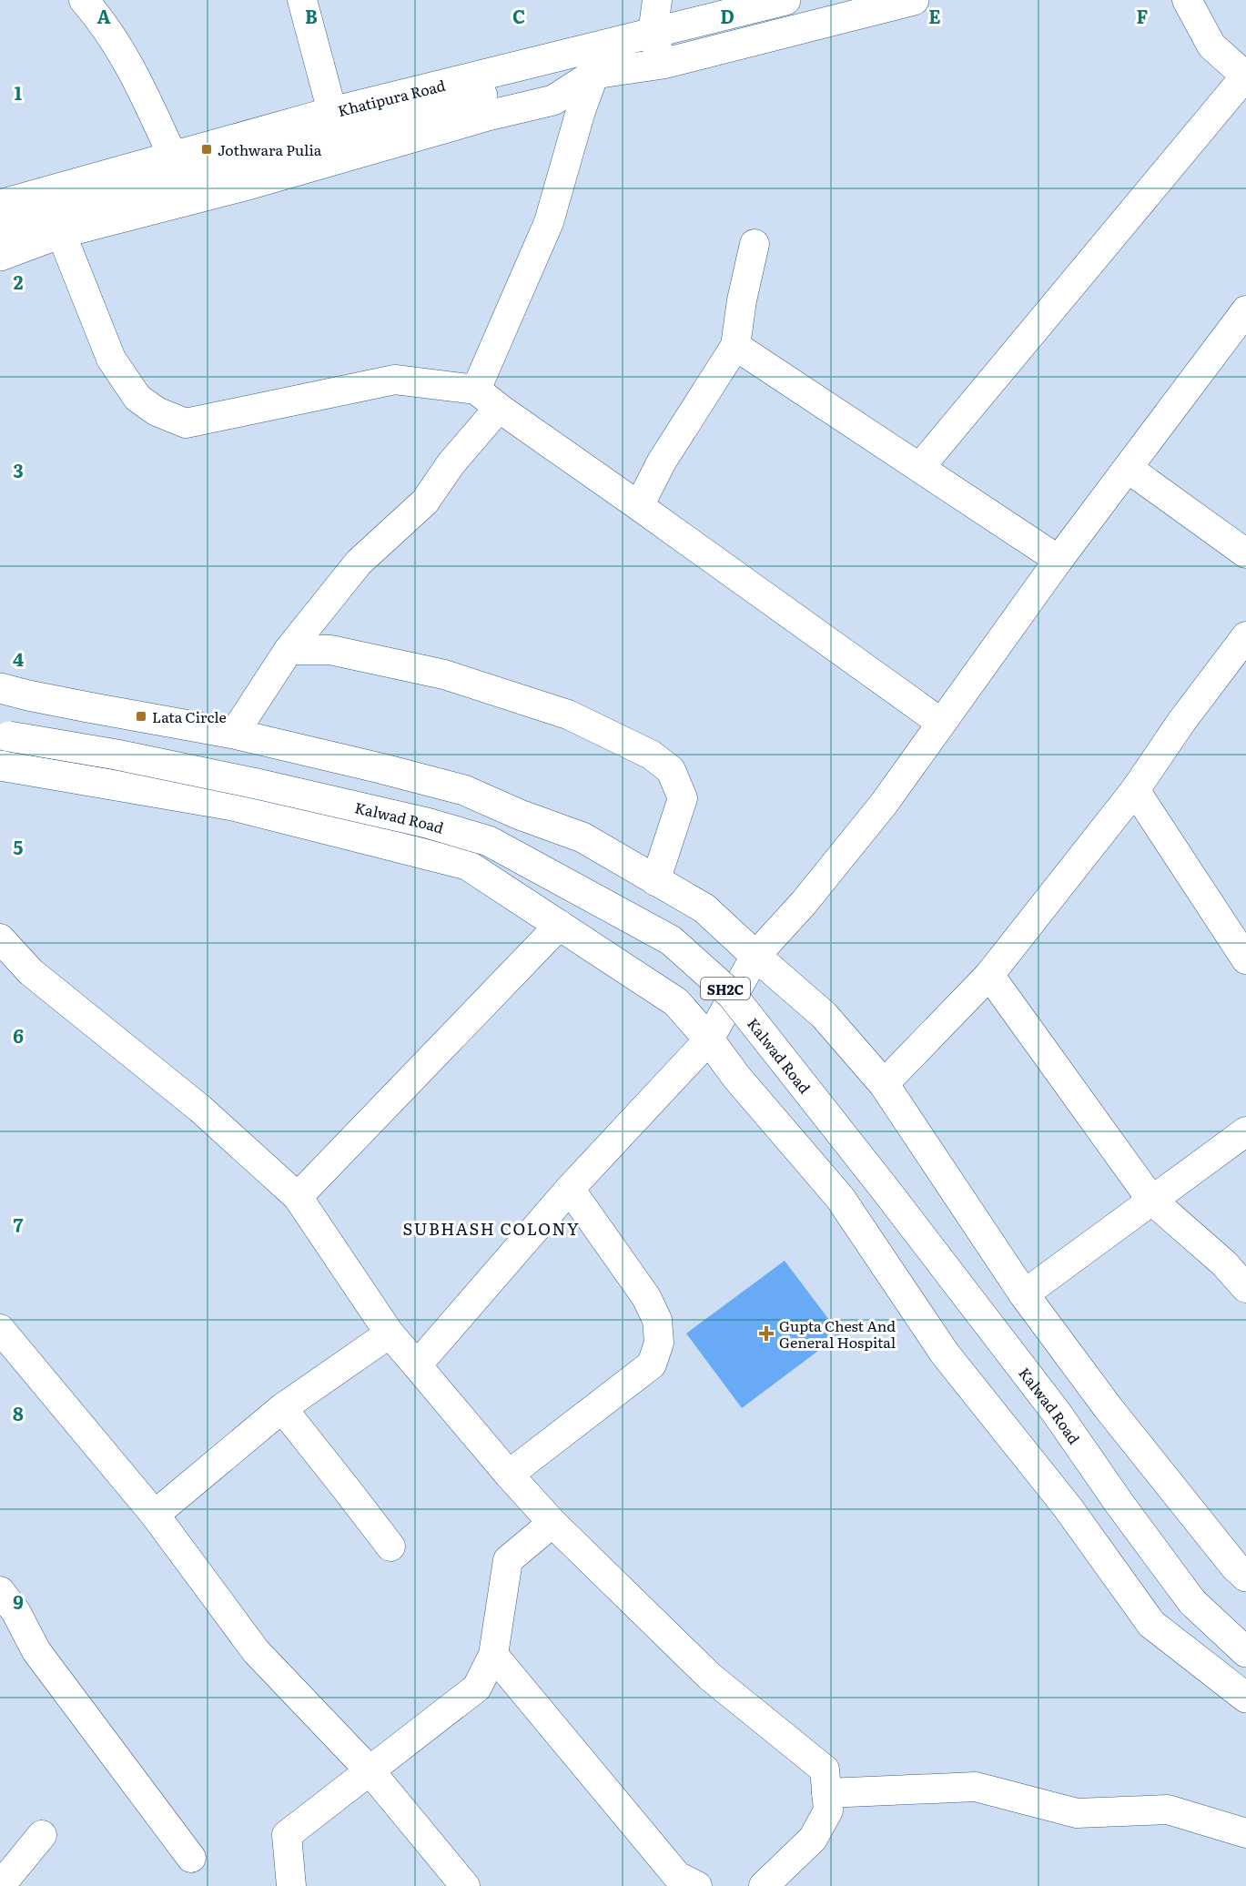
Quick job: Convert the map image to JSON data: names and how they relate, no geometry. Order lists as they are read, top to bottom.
{
  "streets": {
    "main road": ["Khatipura Road", "Kalwad Road", "SH2C"]
  },
  "districts": ["SUBHASH COLONY"],
  "places": {
    "transit": ["Jothwara Pulia", "Lata Circle"],
    "health": ["Gupta Chest And General Hospital"]
  },
  "grid": {
    "columns": [
      "A",
      "B",
      "C",
      "D",
      "E",
      "F"
    ],
    "rows": [
      "1",
      "2",
      "3",
      "4",
      "5",
      "6",
      "7",
      "8",
      "9"
    ]
  }
}
